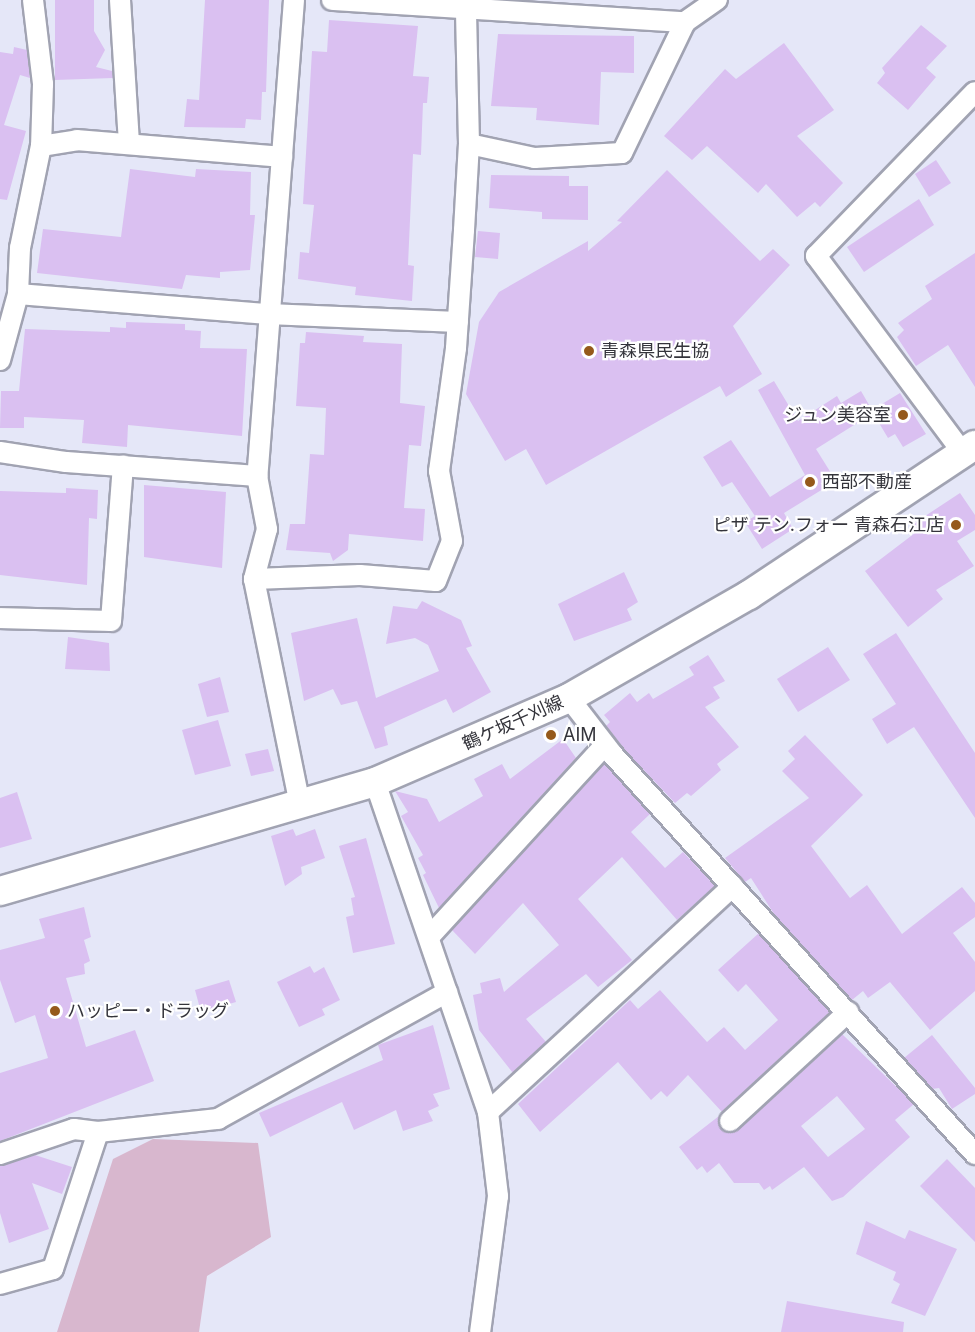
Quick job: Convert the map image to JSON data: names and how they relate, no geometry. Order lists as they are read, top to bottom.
{
  "streets": {
    "main road": ["鶴ケ坂千刈線"]
  },
  "places": [
    "青森県民生協",
    "ジュン美容室",
    "西部不動産",
    "ピザ テン.フォー 青森石江店",
    "AIM",
    "ハッピー・ドラッグ"
  ]
}
